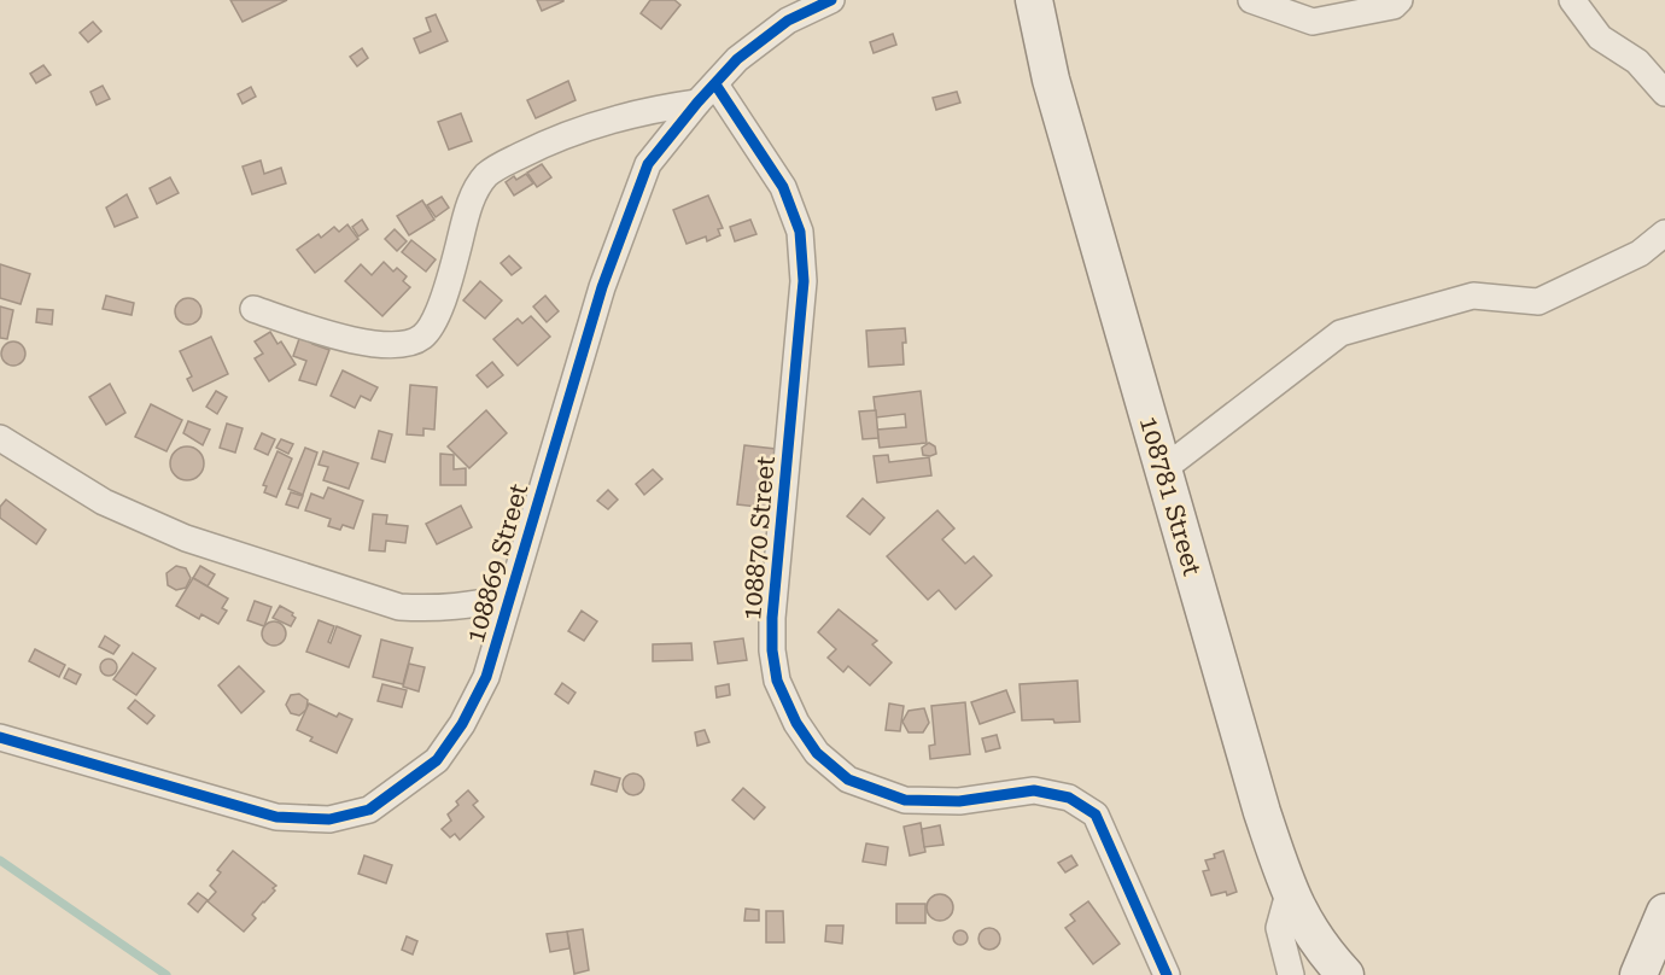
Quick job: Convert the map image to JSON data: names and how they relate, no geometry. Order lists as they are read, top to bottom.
{
  "streets": {
    "street": ["108781 Street", "108870 Street", "108869 Street"]
  },
  "crossings": [
    ["108870 Street", "108869 Street"]
  ]
}
